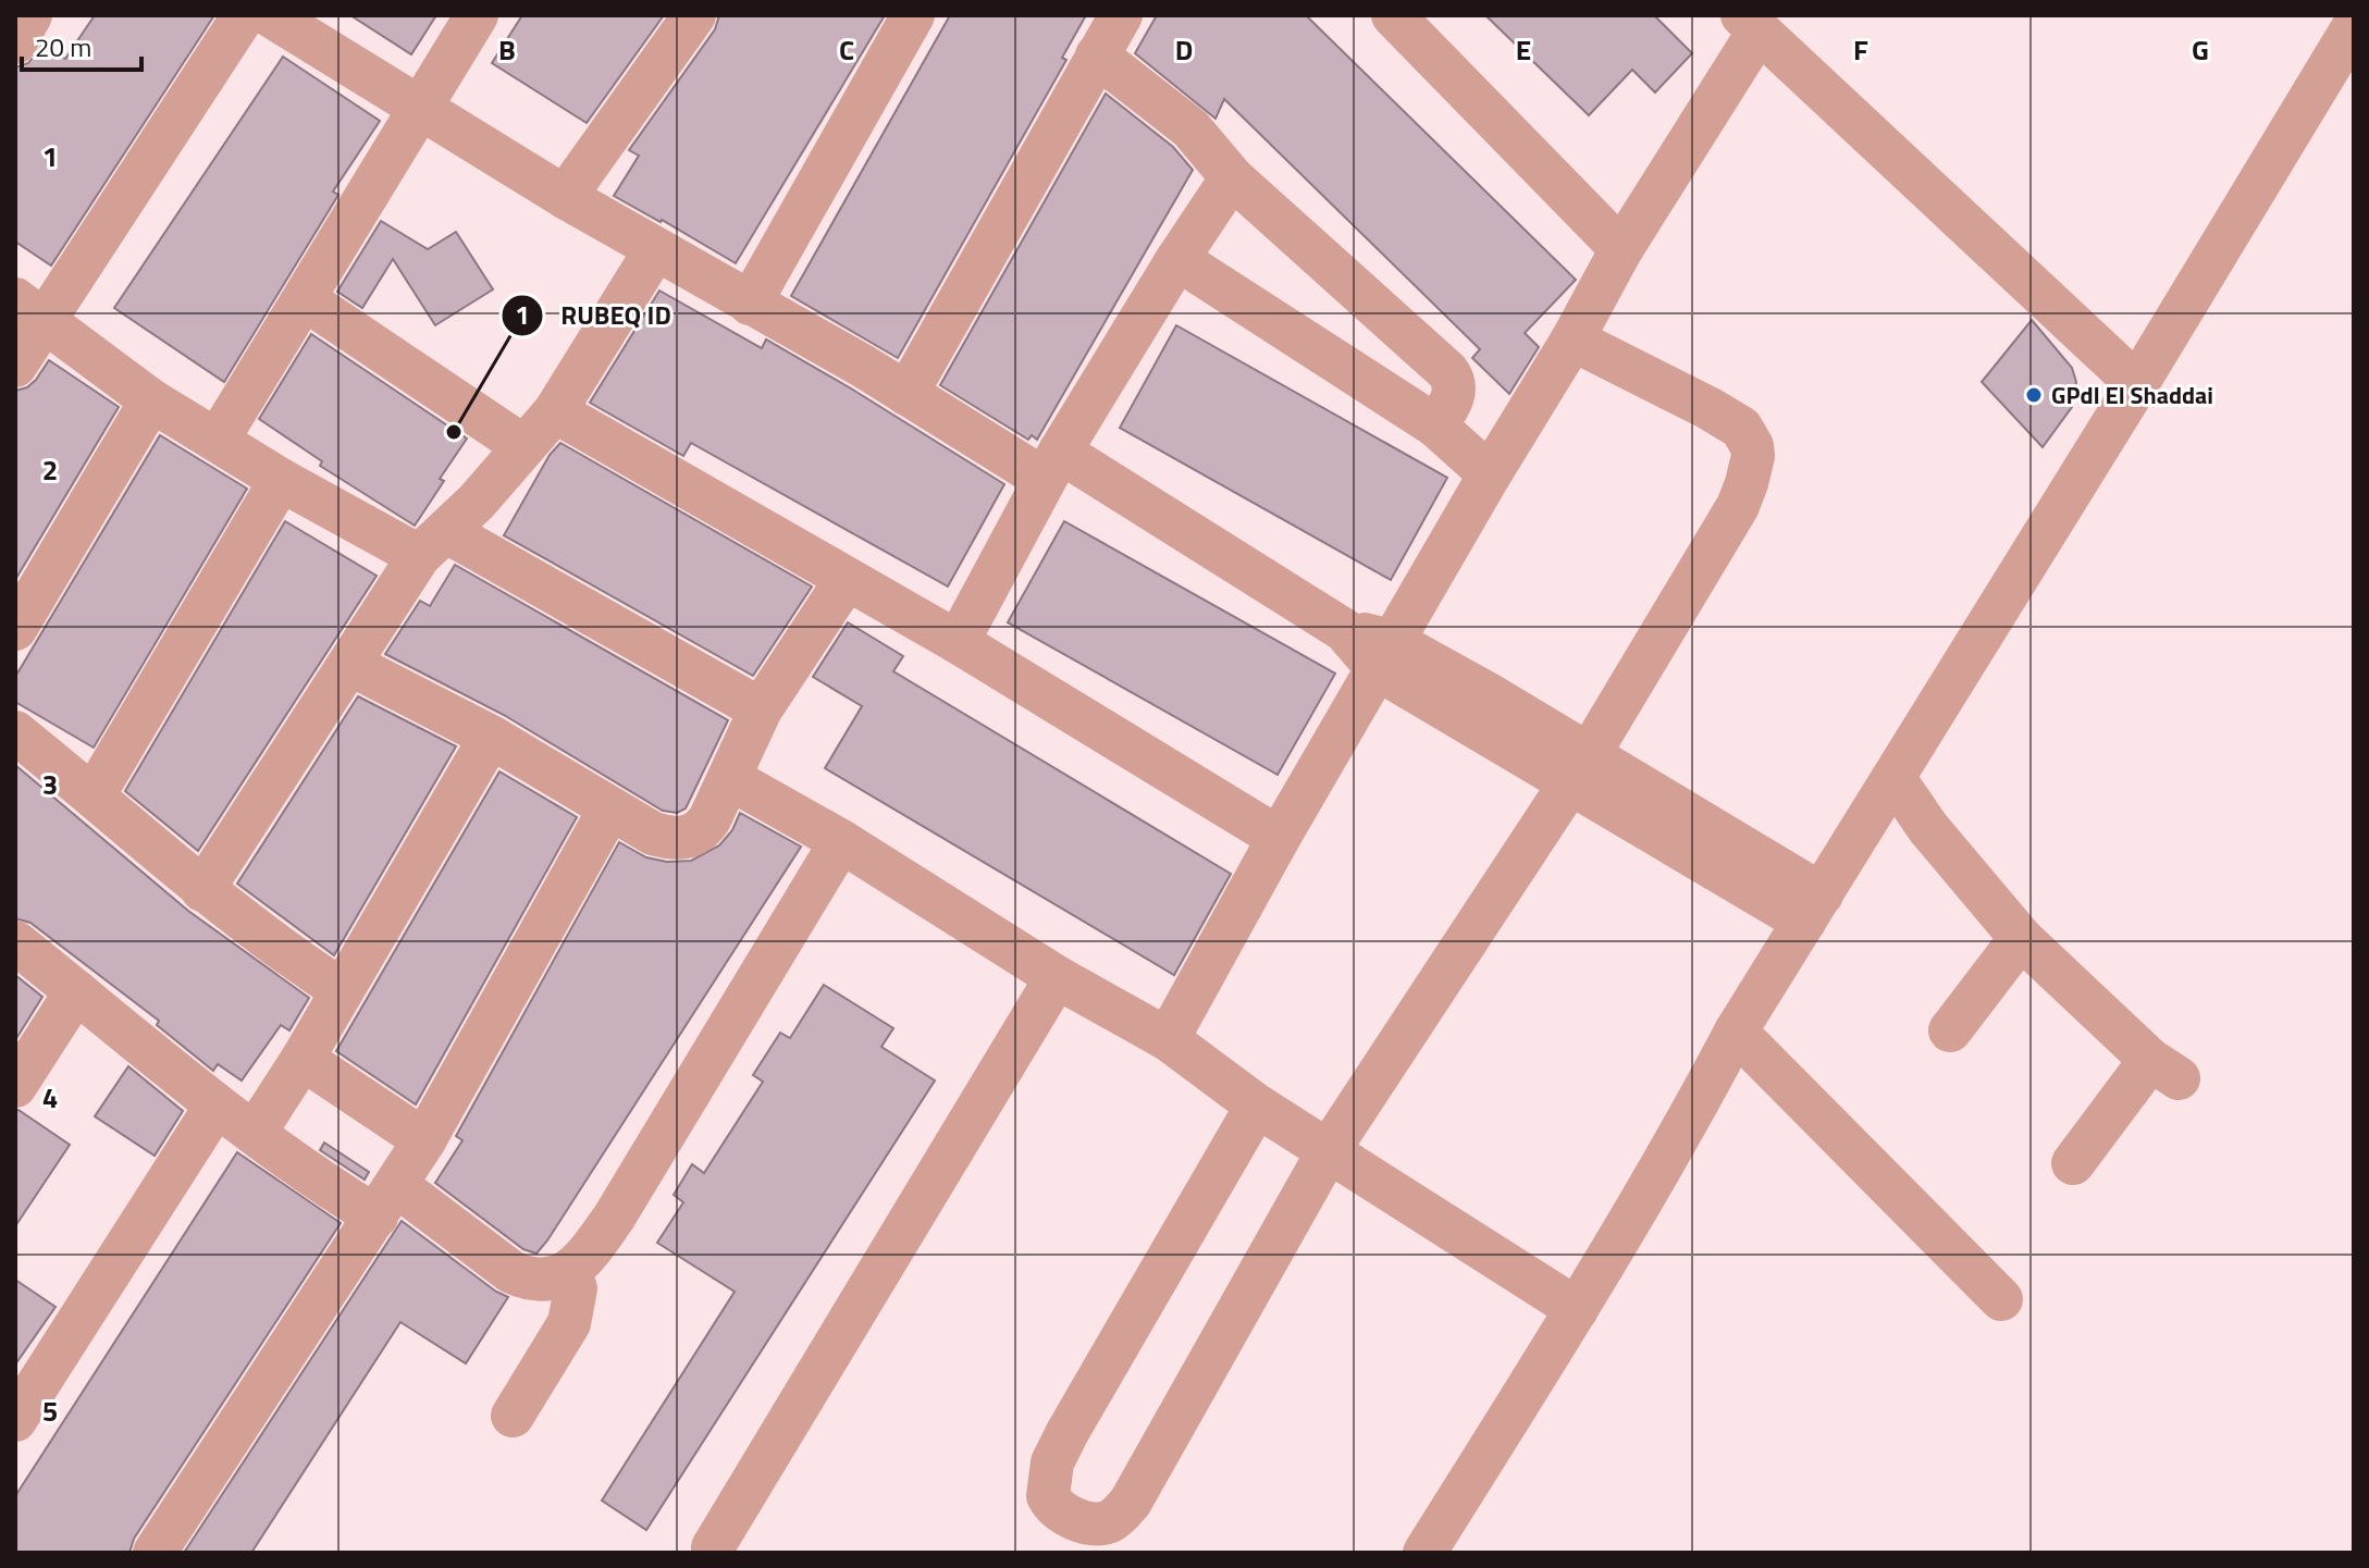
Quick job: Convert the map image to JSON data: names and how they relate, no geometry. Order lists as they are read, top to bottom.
{
  "places": ["GPdI El Shaddai", "RUBEQ ID"],
  "scale_bar": "20 m",
  "grid": {
    "columns": [
      "B",
      "C",
      "D",
      "E",
      "F",
      "G"
    ],
    "rows": [
      "1",
      "2",
      "3",
      "4",
      "5"
    ]
  }
}
